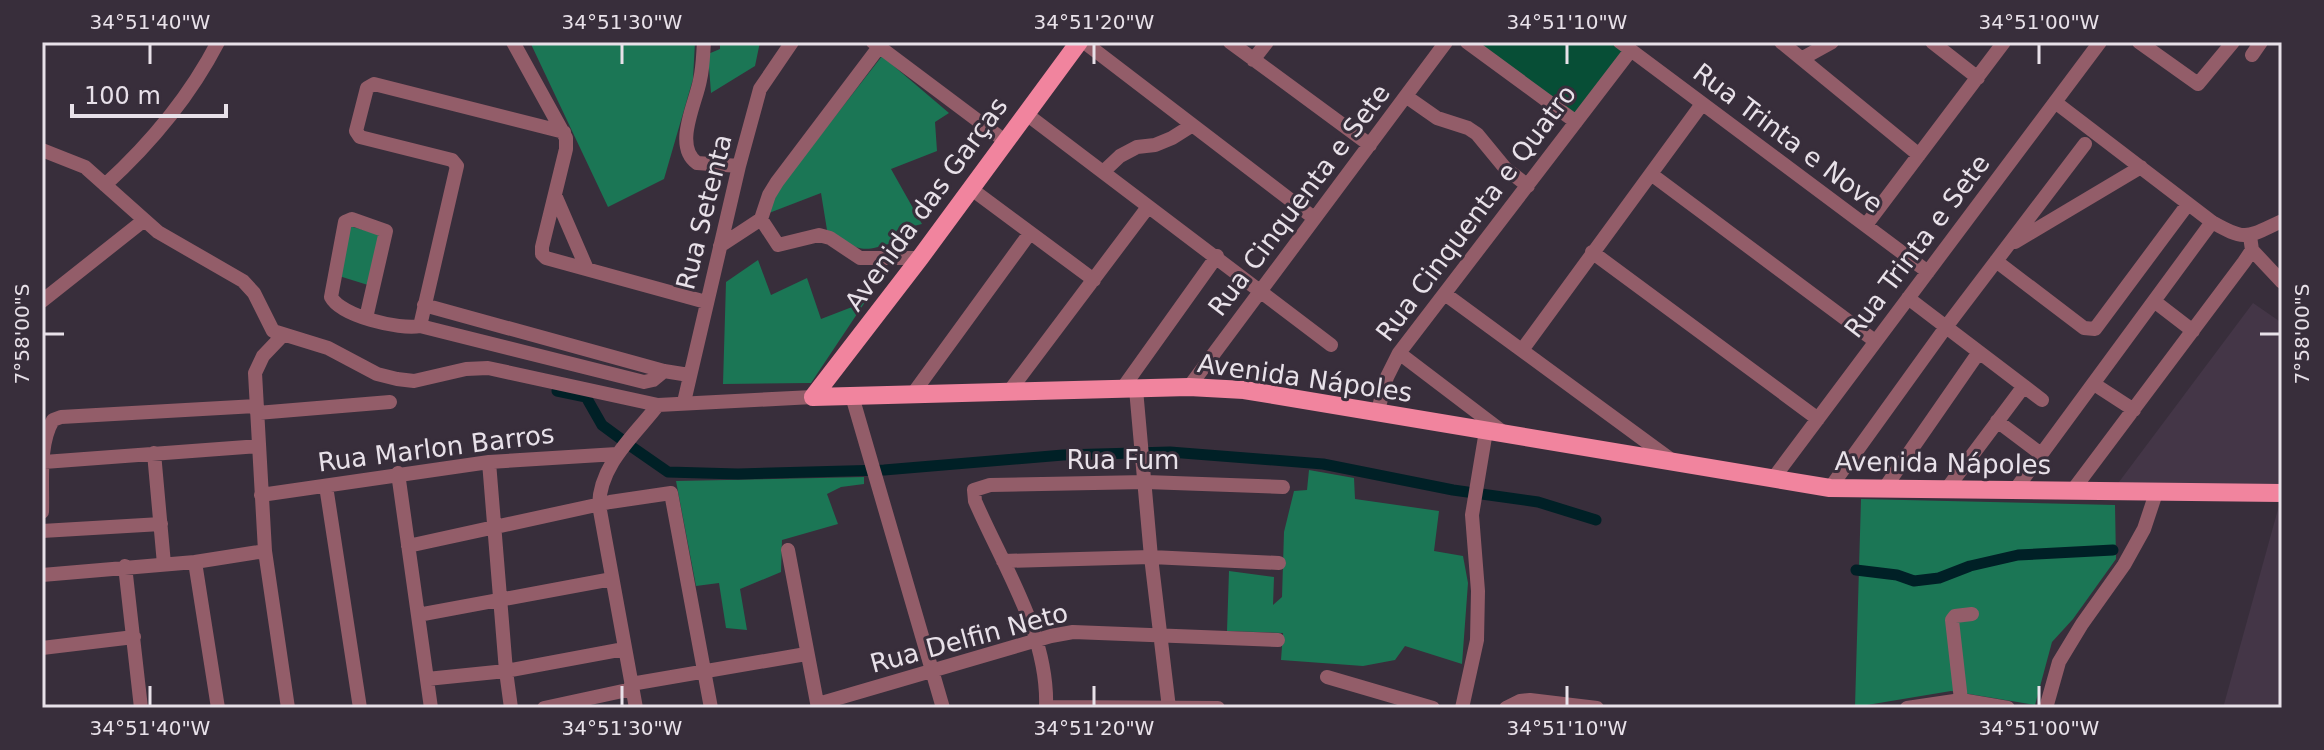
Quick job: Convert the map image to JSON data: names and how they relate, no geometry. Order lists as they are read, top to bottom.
{
  "streets": {
    "main road": ["Avenida das Garças", "Avenida Nápoles"],
    "street": [
      "Rua Trinta e Nove",
      "Rua Cinquenta e Sete",
      "Rua Setenta",
      "Rua Cinquenta e Quatro",
      "Rua Trinta e Sete",
      "Rua Marlon Barros",
      "Rua Fum",
      "Rua Delfin Neto"
    ]
  },
  "crossings": [
    ["Rua Trinta e Nove", "Rua Cinquenta e Quatro"],
    ["Rua Trinta e Nove", "Rua Trinta e Sete"],
    ["Rua Cinquenta e Sete", "Avenida Nápoles"],
    ["Avenida das Garças", "Avenida Nápoles"],
    ["Rua Setenta", "Avenida Nápoles"],
    ["Rua Cinquenta e Quatro", "Avenida Nápoles"],
    ["Rua Trinta e Sete", "Avenida Nápoles"]
  ],
  "scale_bar": "100 m",
  "coordinates": [
    "34°51'40\"W",
    "34°51'30\"W",
    "34°51'20\"W",
    "34°51'10\"W",
    "34°51'00\"W",
    "7°58'00\"S"
  ]
}
